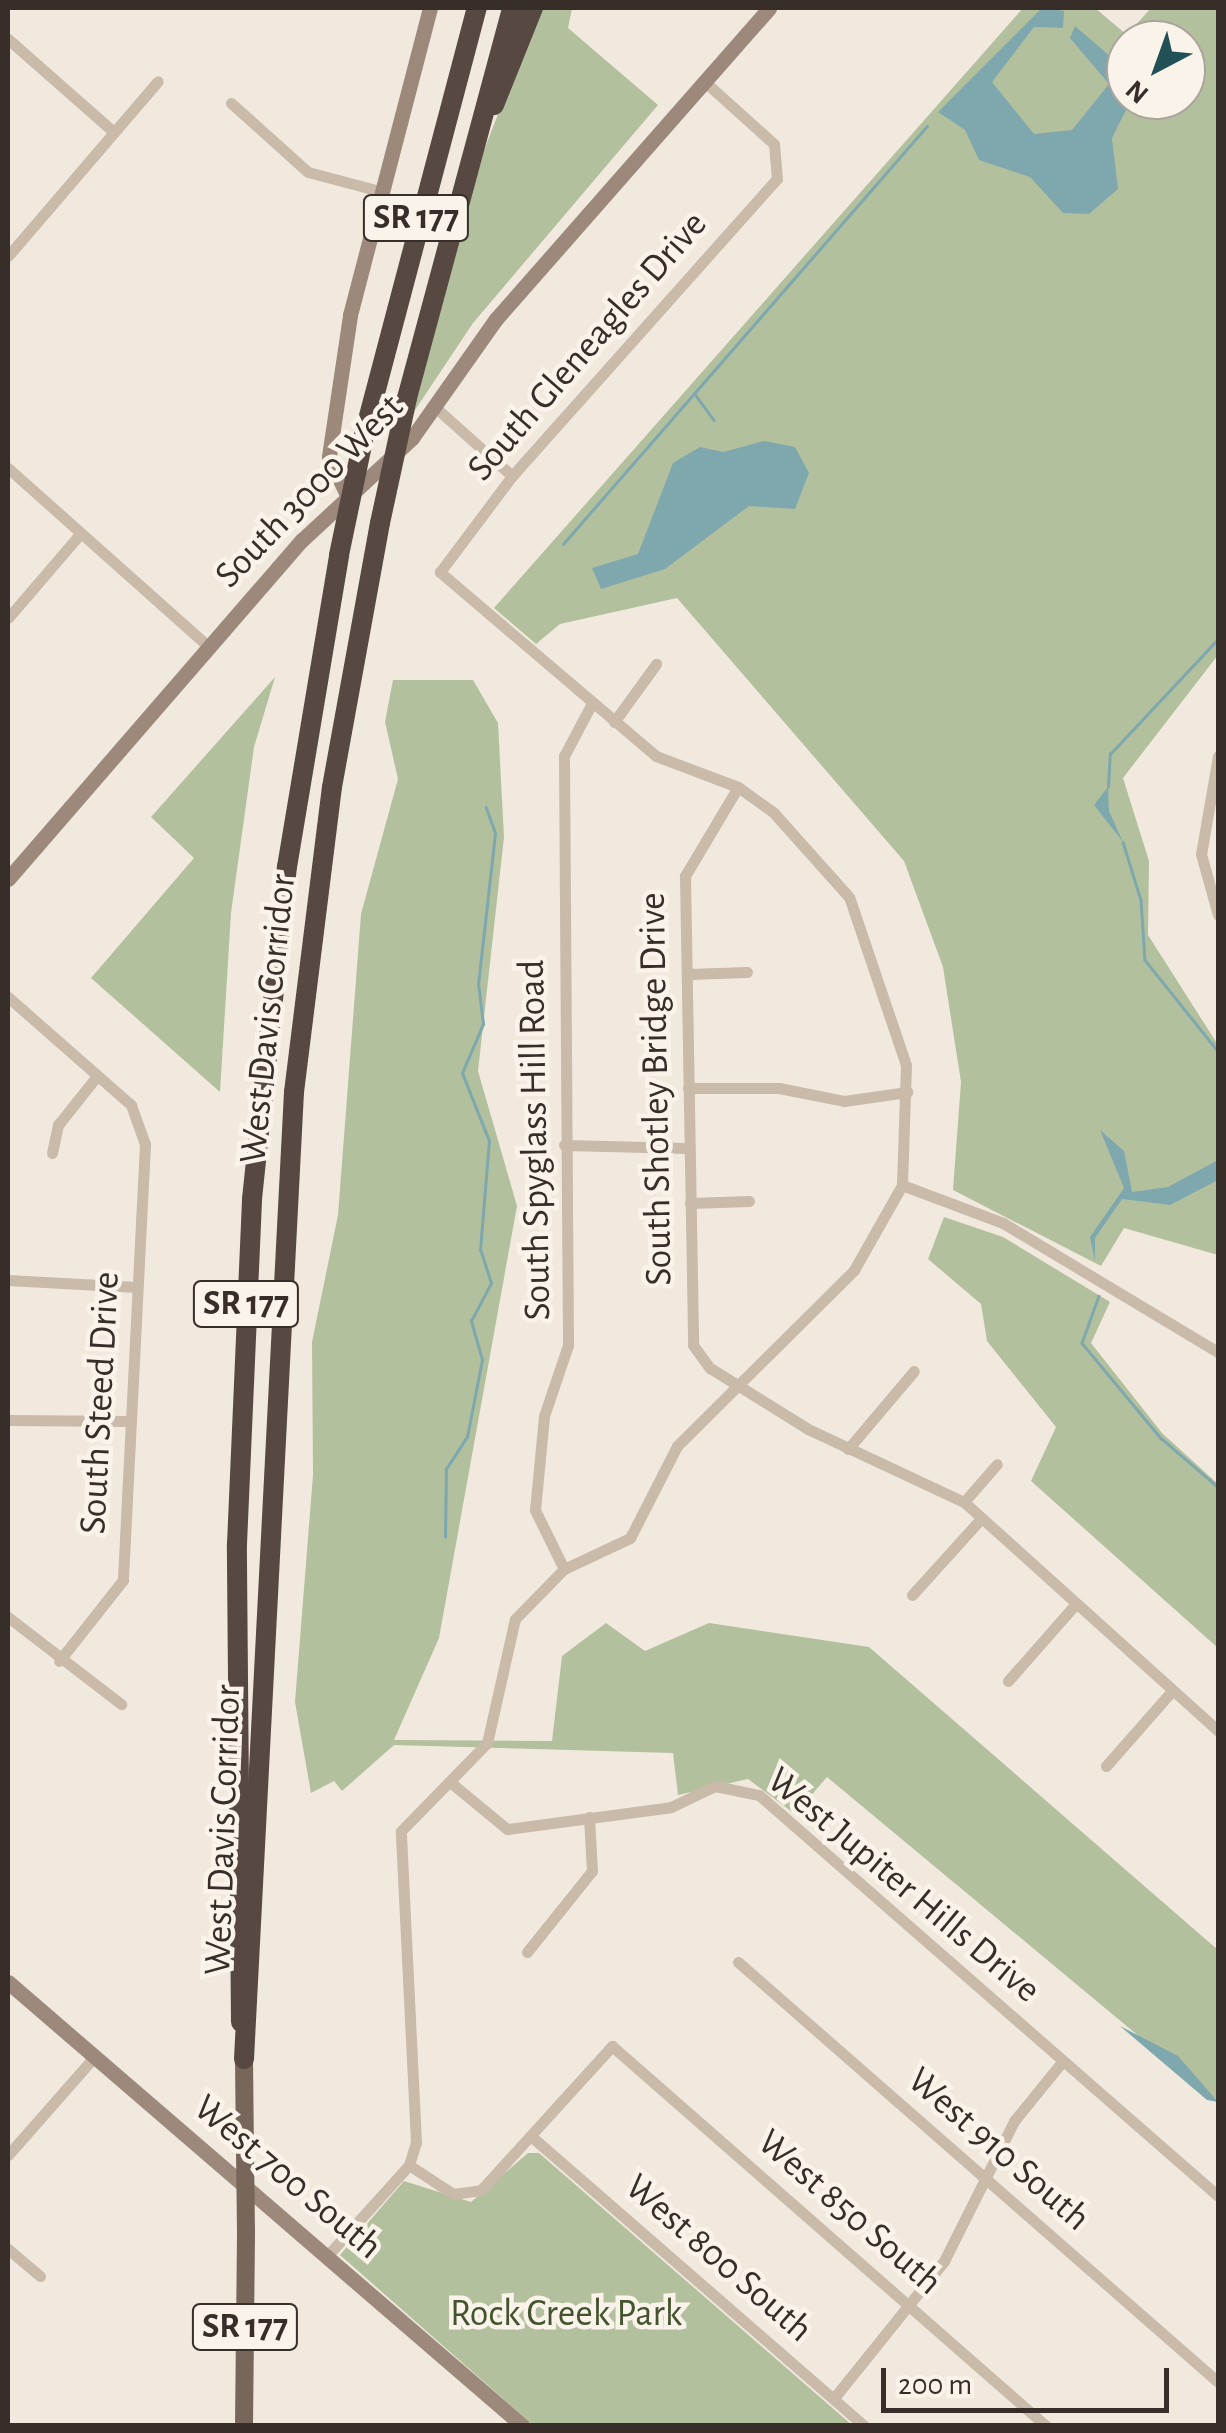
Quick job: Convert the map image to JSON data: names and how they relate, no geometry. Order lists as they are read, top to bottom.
{
  "streets": {
    "highway": ["SR 177", "West Davis Corridor"],
    "street": [
      "South Gleneagles Drive",
      "South 3000 West",
      "South Shotley Bridge Drive",
      "South Spyglass Hill Road",
      "South Steed Drive",
      "West Jupiter Hills Drive",
      "West 910 South",
      "West 700 South",
      "West 850 South",
      "West 800 South"
    ]
  },
  "crossings": [
    ["South Gleneagles Drive", "South 3000 West"],
    ["South Gleneagles Drive", "South Spyglass Hill Road"],
    ["West 850 South", "West 800 South"]
  ],
  "parks": ["Rock Creek Park"],
  "scale_bar": "200 m",
  "north": "bottom left"
}
